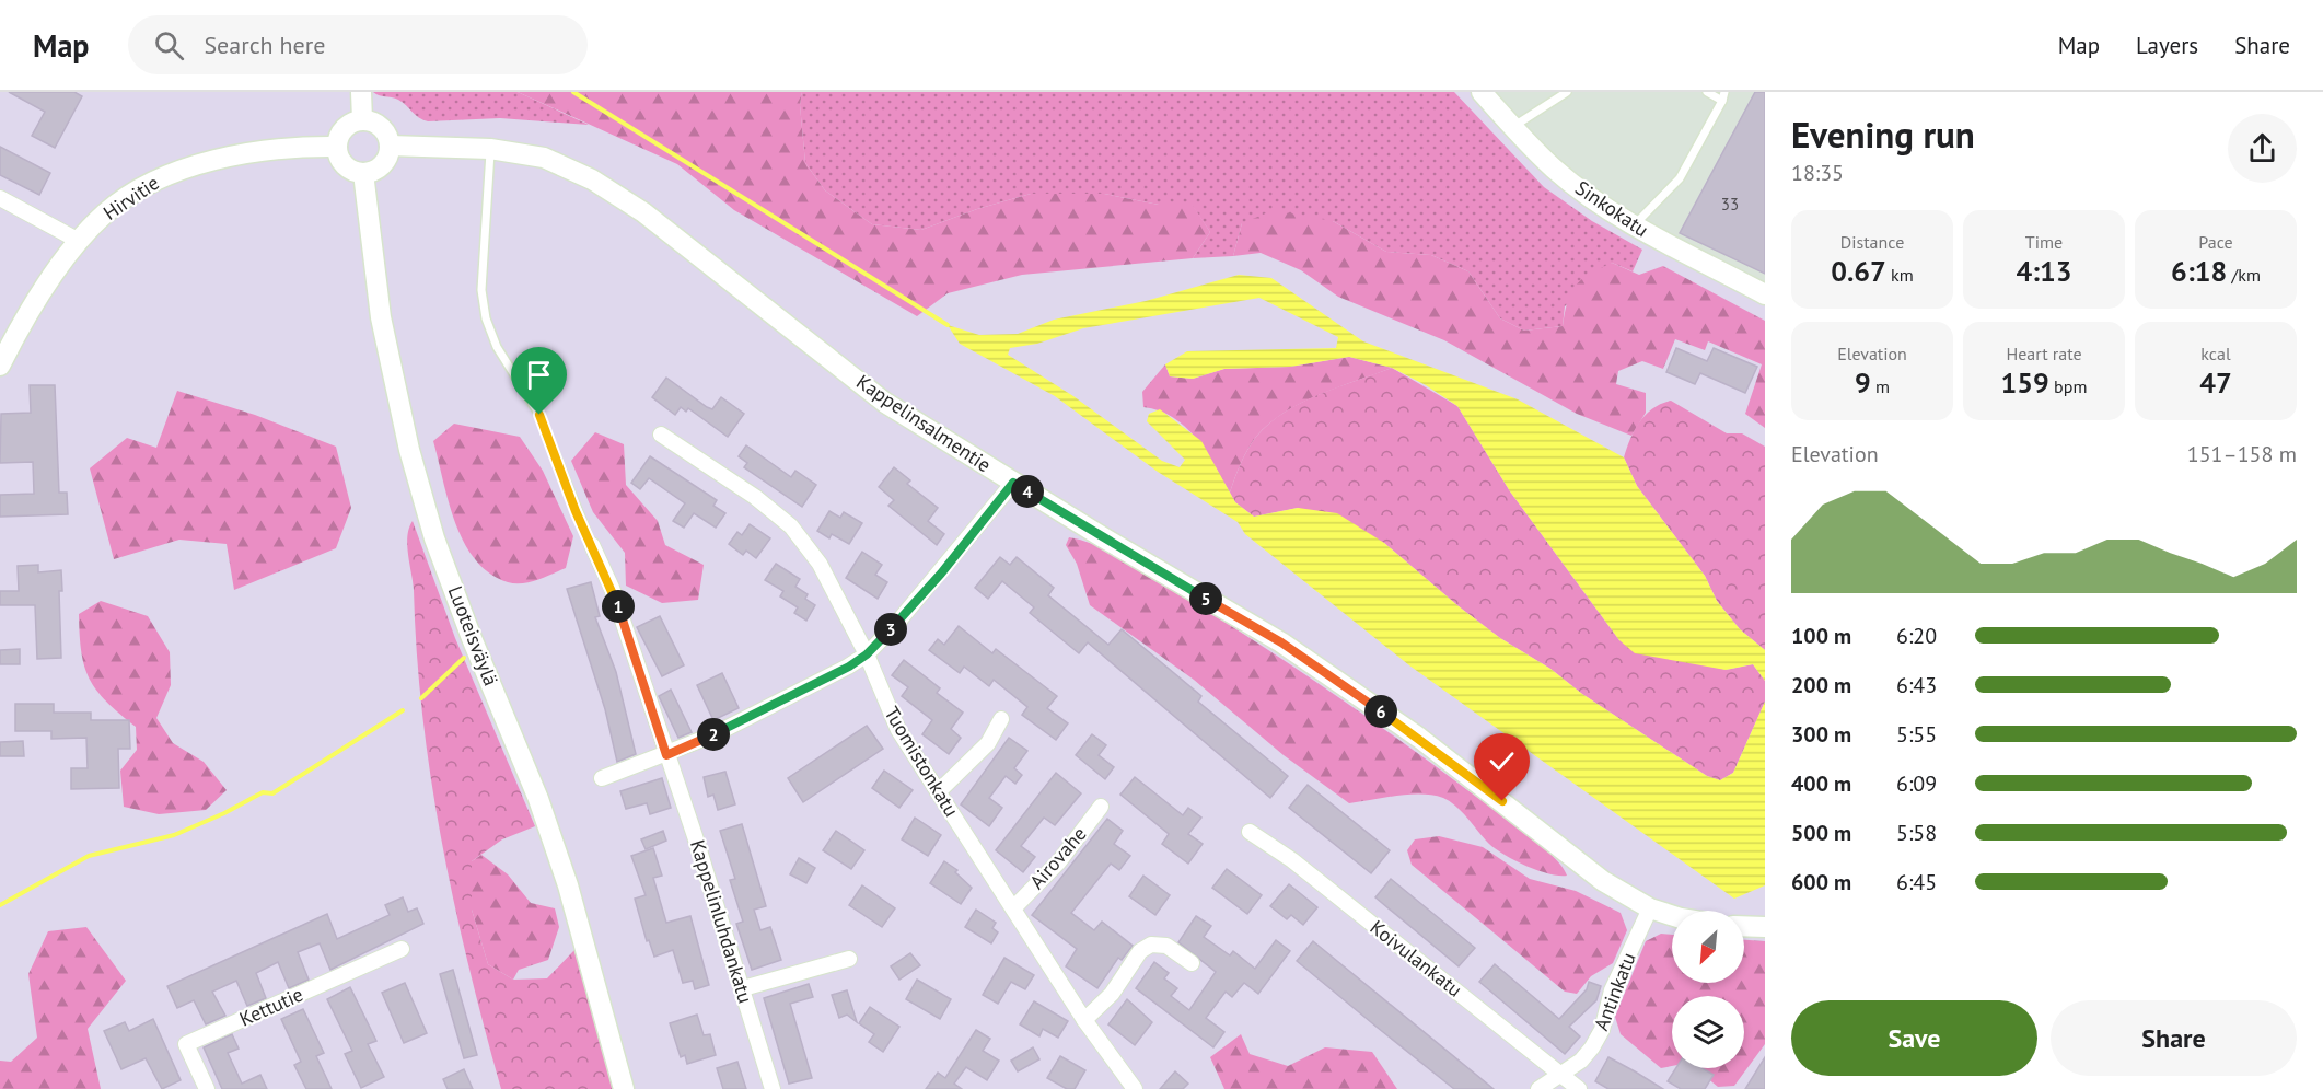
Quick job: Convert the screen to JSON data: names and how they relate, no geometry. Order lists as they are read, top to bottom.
{
  "streets": {
    "street": [
      "Hirvitie",
      "Sinkokatu",
      "Kappelinsalmentie",
      "Luoteisväylä",
      "Tuomistonkatu",
      "Airovahe",
      "Kappelinluhdankatu",
      "Koivulankatu",
      "Antinkatu",
      "Kettutie"
    ]
  },
  "crossings": [
    ["Hirvitie", "Kappelinsalmentie"],
    ["Hirvitie", "Luoteisväylä"],
    ["Kappelinsalmentie", "Luoteisväylä"],
    ["Kappelinsalmentie", "Antinkatu"],
    ["Tuomistonkatu", "Airovahe"],
    ["Koivulankatu", "Antinkatu"]
  ],
  "house_numbers": ["33"],
  "north": "bottom left",
  "page": {
    "header": "Map",
    "search": "Search here",
    "nav": ["Map", "Layers", "Share"],
    "heading": ["Evening run", "18:35"],
    "stats": [
      ["Distance", "0.67 km"],
      ["Time", "4:13"],
      ["Pace", "6:18 /km"],
      ["Elevation", "9 m"],
      ["Heart rate", "159 bpm"],
      ["kcal", "47"]
    ],
    "chart": ["Elevation", "151–158 m"],
    "pins": [
      "4",
      "5",
      "1",
      "3",
      "6",
      "2"
    ],
    "list": [
      {
        "name": "100 m",
        "note": "6:20"
      },
      {
        "name": "200 m",
        "note": "6:43"
      },
      {
        "name": "300 m",
        "note": "5:55"
      },
      {
        "name": "400 m",
        "note": "6:09"
      },
      {
        "name": "500 m",
        "note": "5:58"
      },
      {
        "name": "600 m",
        "note": "6:45"
      }
    ],
    "buttons": ["Save", "Share"]
  }
}
